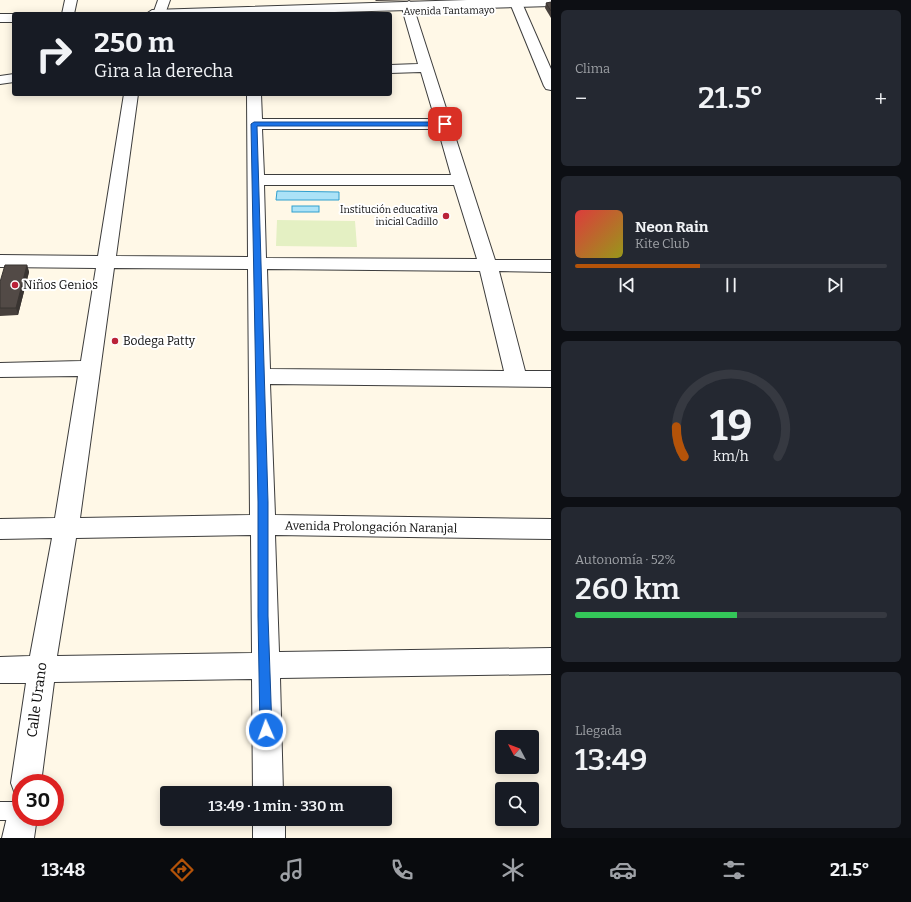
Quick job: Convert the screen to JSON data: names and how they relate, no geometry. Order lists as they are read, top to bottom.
{
  "streets": {
    "street": ["Avenida Tantamayo", "Avenida Prolongación Naranjal", "Calle Urano"]
  },
  "crossings": [
    ["Avenida Prolongación Naranjal", "Calle Urano"]
  ],
  "places": ["Institución educativa inicial Cadillo", "Niños Genios", "Bodega Patty"],
  "north": "top left",
  "page": {
    "tile": [
      "Clima",
      ["Autonomía · 52%", "260 km"],
      ["Llegada", "13:49"]
    ],
    "turn": ["250 m", "Gira a la derecha"],
    "heat": ["−", "21.5°", "+"],
    "song": ["Neon Rain", "Kite Club"],
    "limit": "30",
    "trip": "13:49 · 1 min · 330 m",
    "tabs": ["13:48", "21.5°"],
    "gauge": ["19", "km/h"]
  }
}
